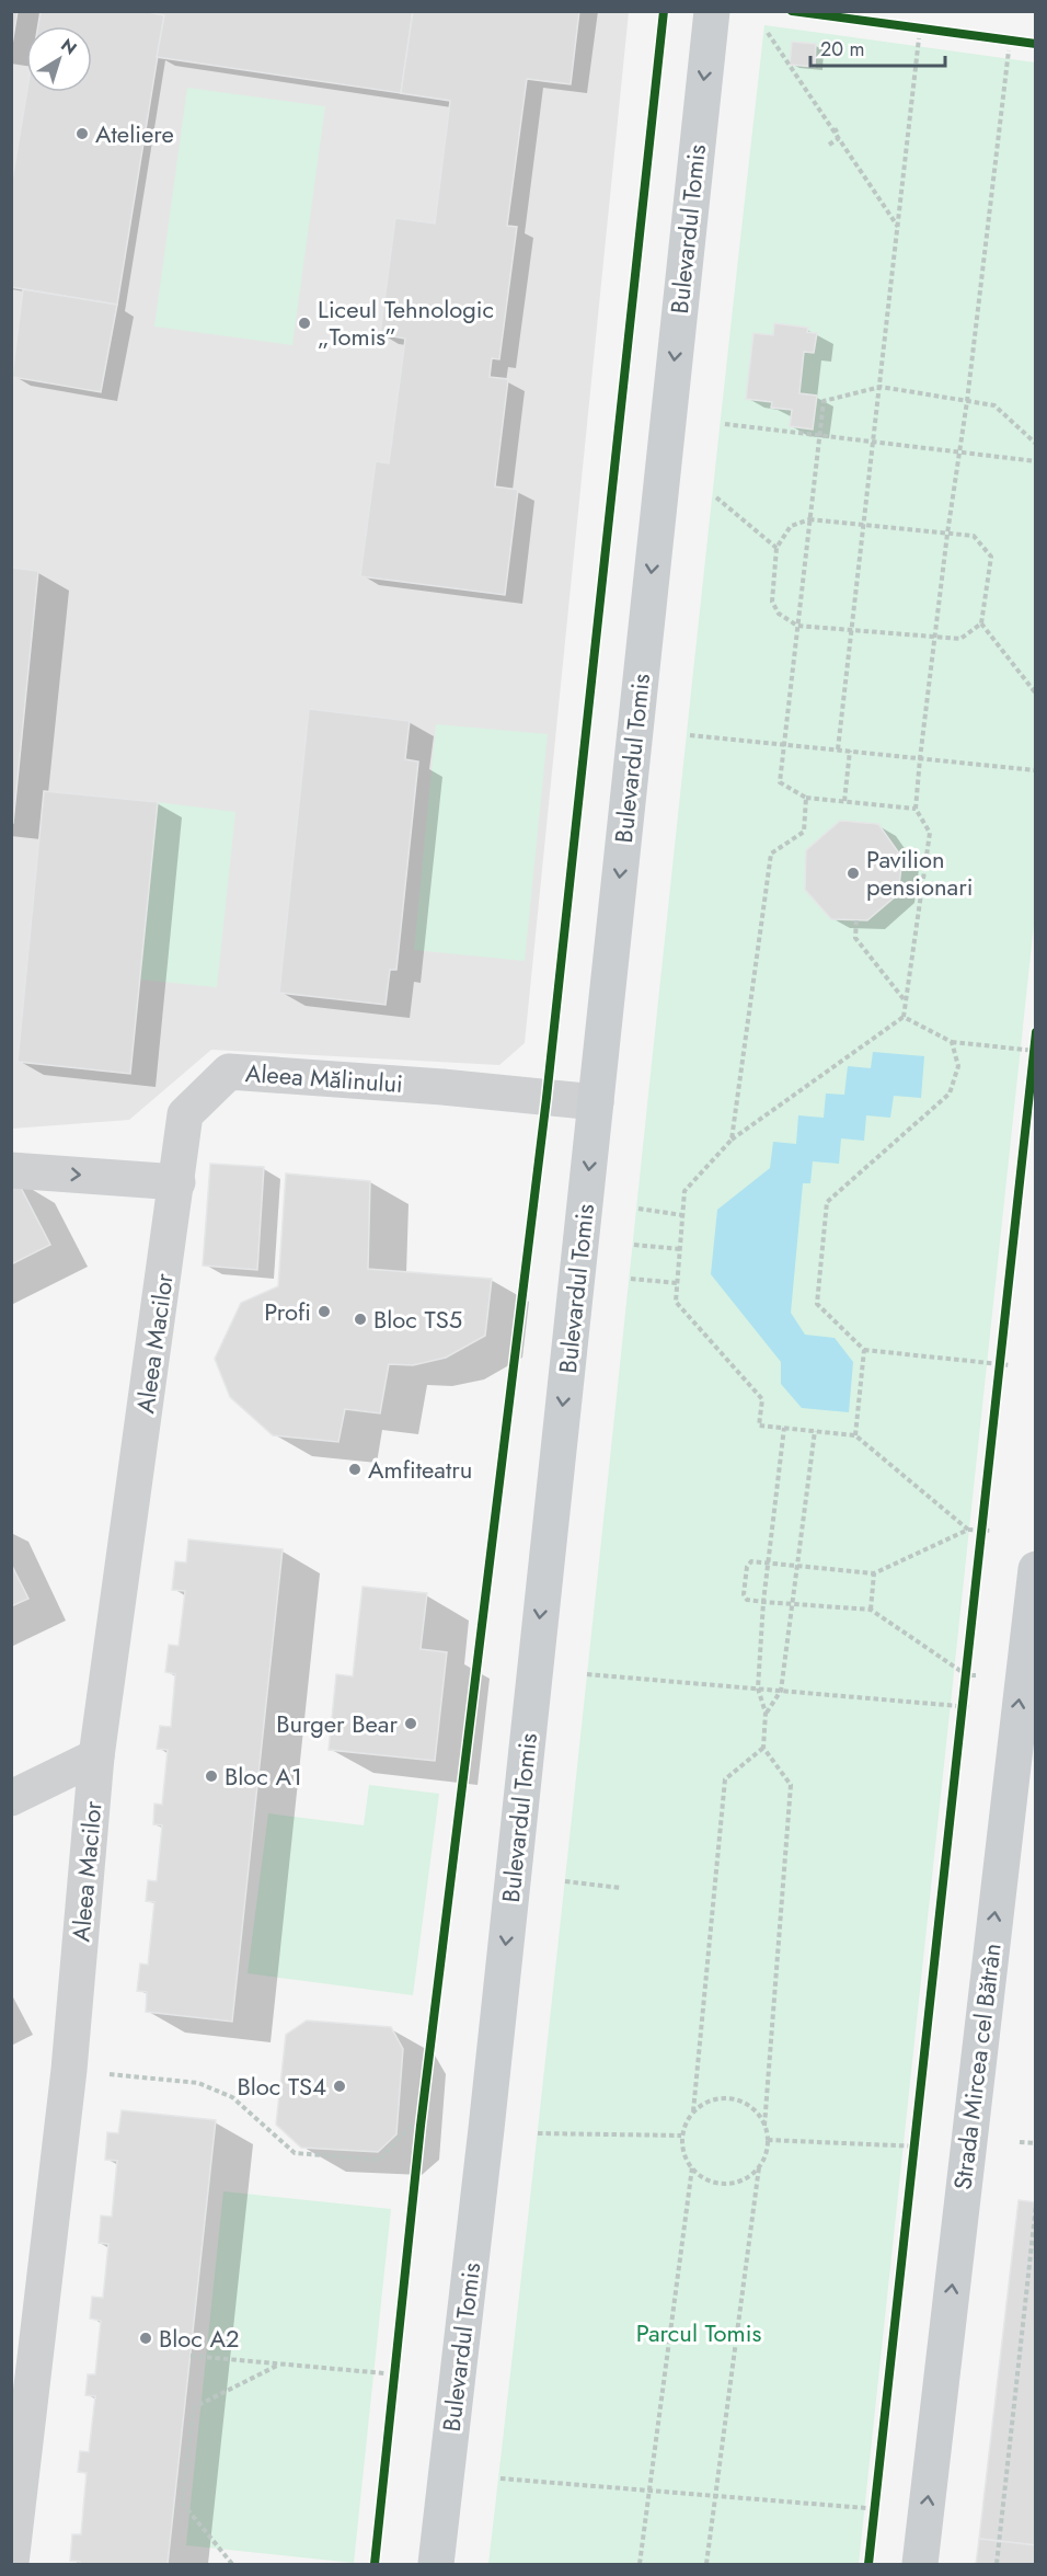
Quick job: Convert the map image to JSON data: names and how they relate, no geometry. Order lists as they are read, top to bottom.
{
  "streets": {
    "main road": ["Bulevardul Tomis", "Strada Mircea cel Bătrân"],
    "street": ["Aleea Mălinului", "Aleea Macilor"]
  },
  "crossings": [
    ["Bulevardul Tomis", "Aleea Mălinului"],
    ["Aleea Mălinului", "Aleea Macilor"]
  ],
  "one_way": ["Bulevardul Tomis", "Strada Mircea cel Bătrân"],
  "parks": ["Parcul Tomis"],
  "places": [
    "Ateliere",
    "Liceul Tehnologic „Tomis”",
    "Pavilion pensionari",
    "Profi",
    "Bloc TS5",
    "Amfiteatru",
    "Burger Bear",
    "Bloc A1",
    "Bloc TS4",
    "Bloc A2"
  ],
  "scale_bar": "20 m",
  "north": "top right"
}
